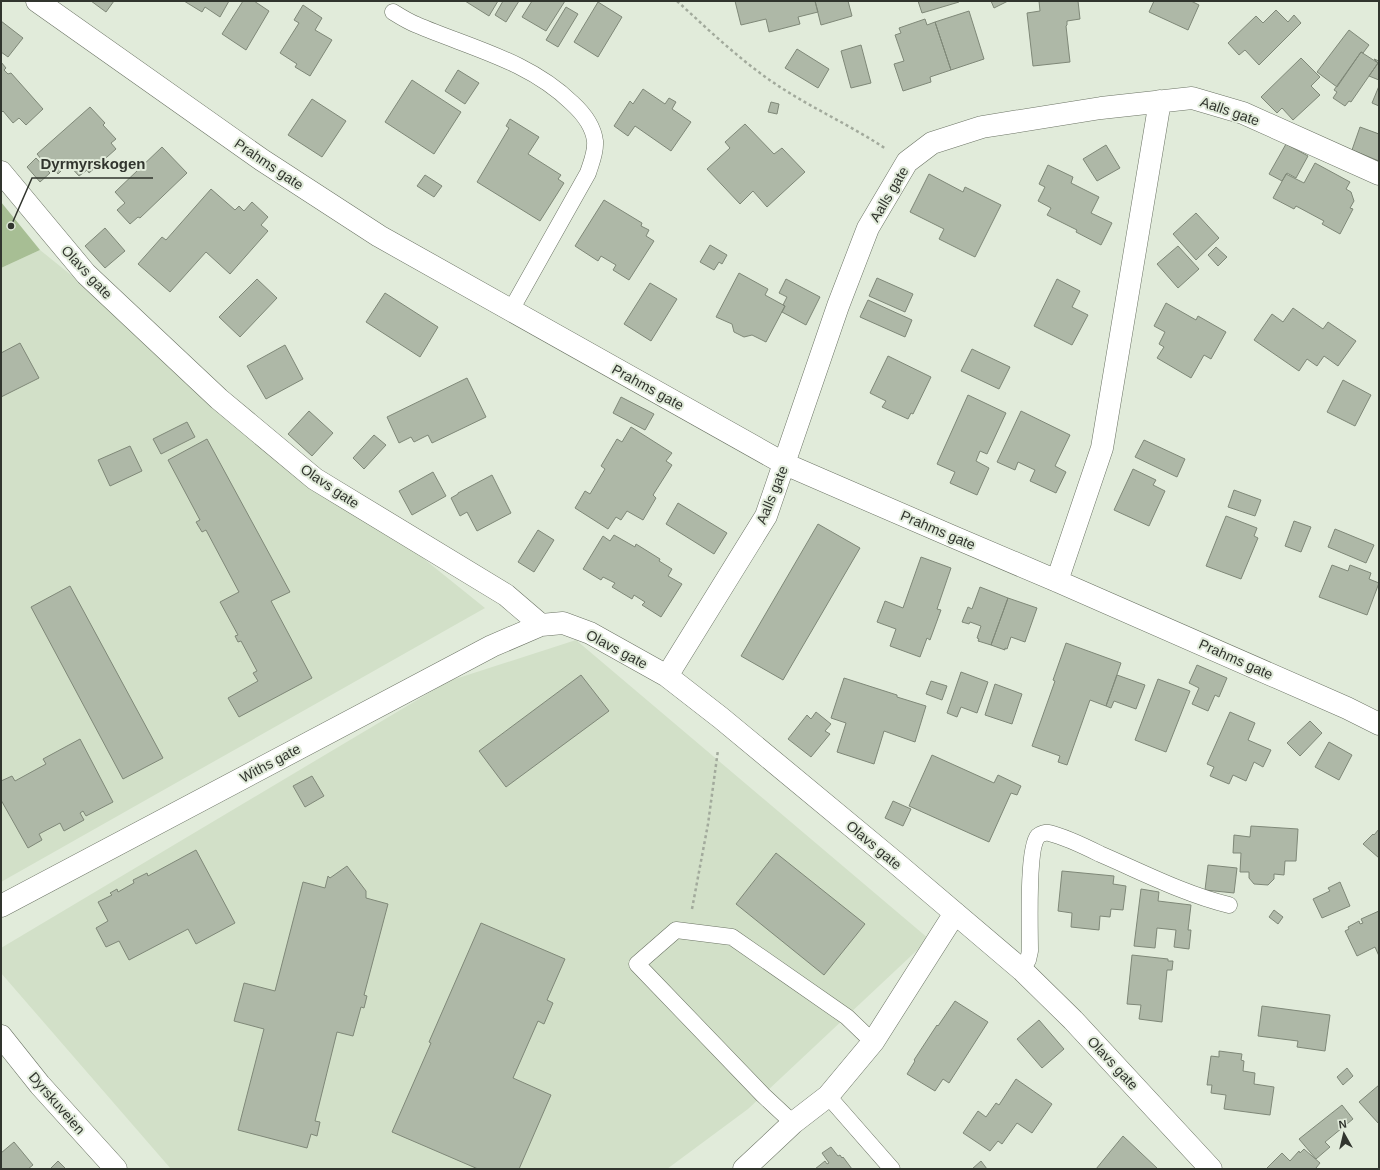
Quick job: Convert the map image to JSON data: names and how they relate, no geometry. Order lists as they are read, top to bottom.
{
  "streets": {
    "street": [
      "Aalls gate",
      "Prahms gate",
      "Olavs gate",
      "Withs gate",
      "Dyrskuveien"
    ]
  },
  "crossings": [
    ["Aalls gate", "Prahms gate"],
    ["Aalls gate", "Olavs gate"],
    ["Olavs gate", "Withs gate"]
  ],
  "places": ["Dyrmyrskogen"],
  "north": "top"
}
